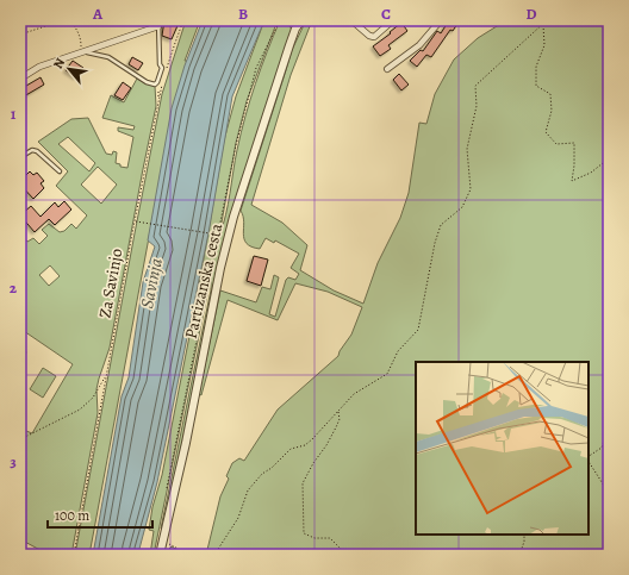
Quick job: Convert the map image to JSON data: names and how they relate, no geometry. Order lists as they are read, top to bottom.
{
  "streets": {
    "street": ["Partizanska cesta"],
    "path": ["Za Savinjo"]
  },
  "water": ["Savinja"],
  "scale_bar": "100 m",
  "north": "top left",
  "grid": {
    "columns": [
      "A",
      "B",
      "C",
      "D"
    ],
    "rows": ["1", "2", "3"]
  }
}
